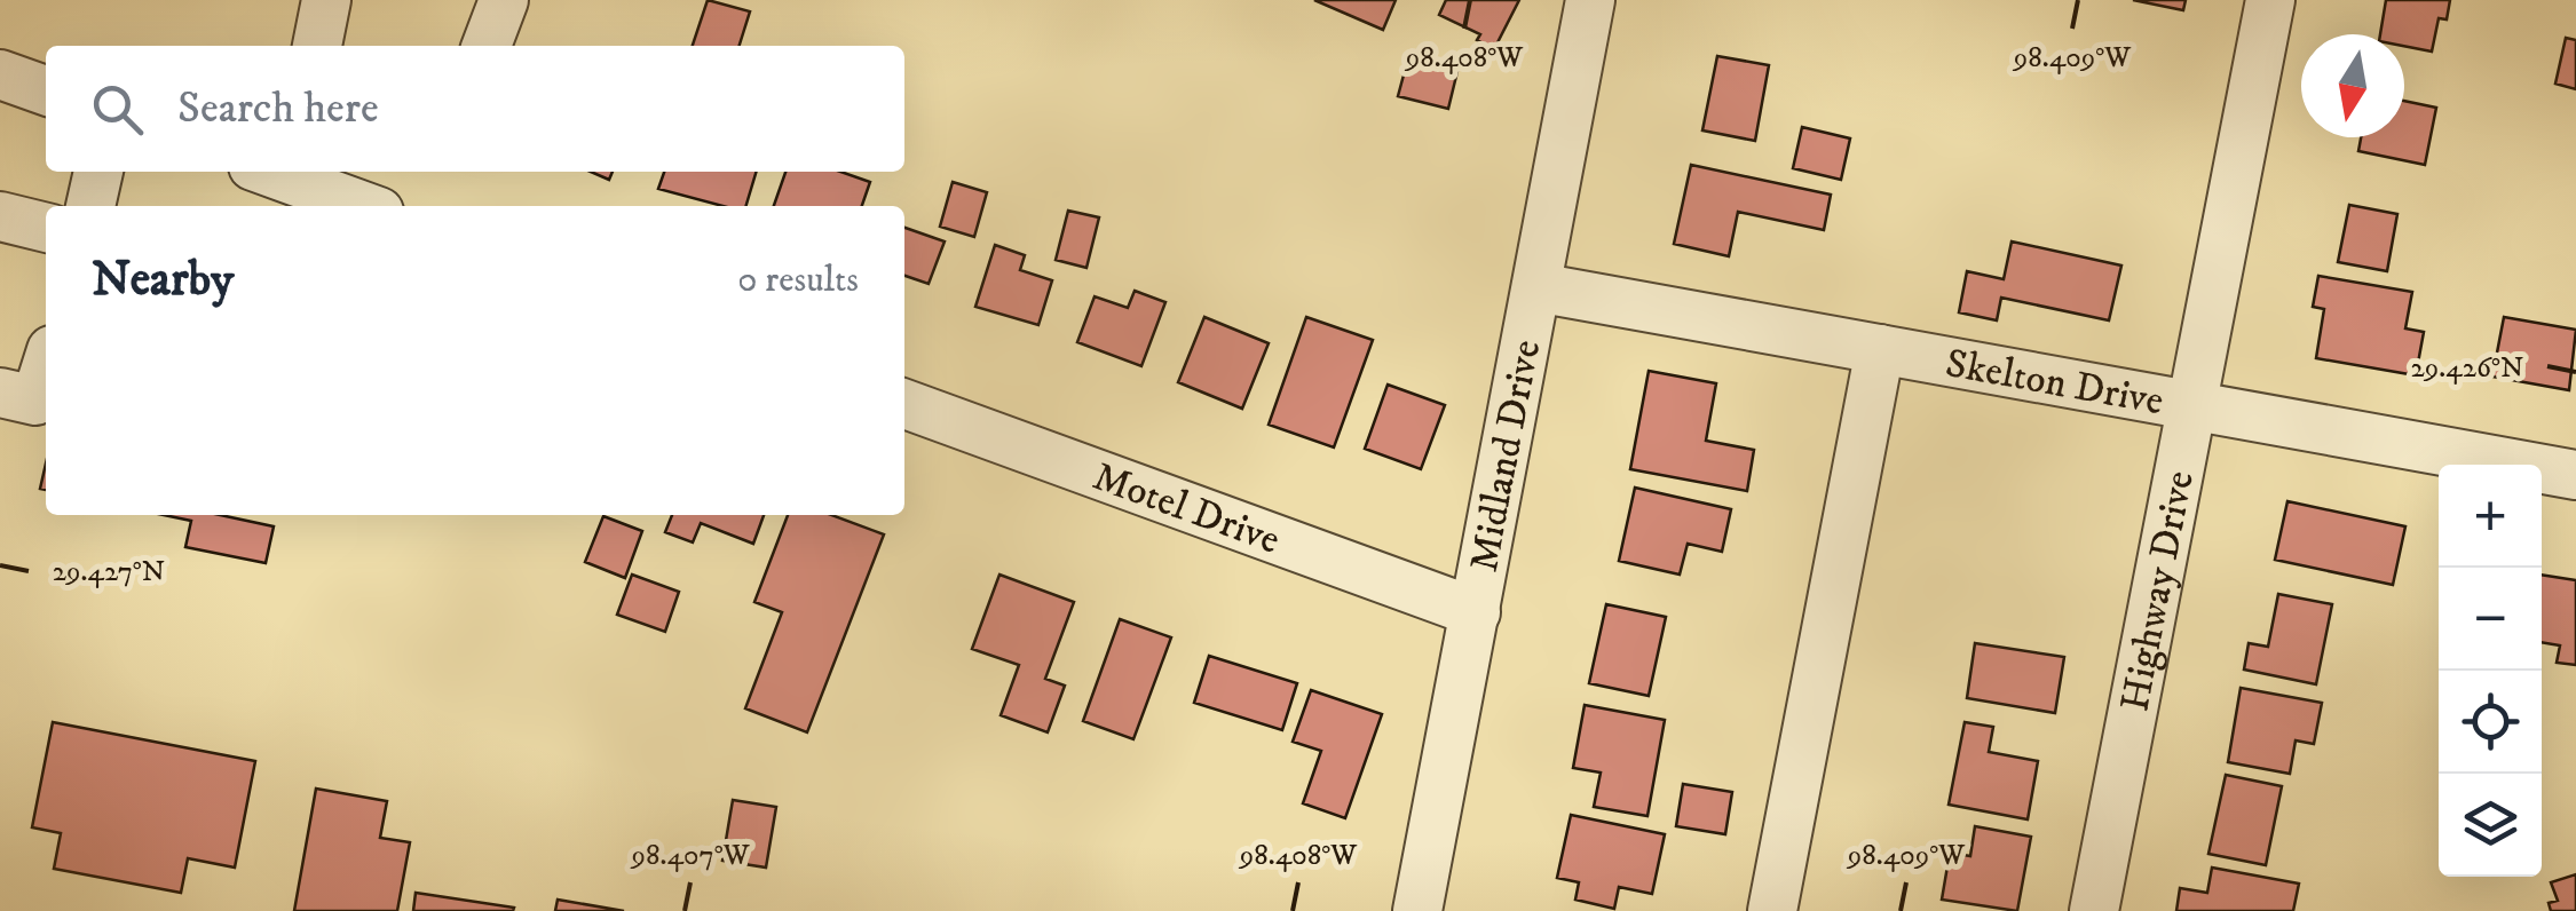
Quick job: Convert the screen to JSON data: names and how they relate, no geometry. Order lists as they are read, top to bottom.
{
  "streets": {
    "street": [
      "Skelton Drive",
      "Midland Drive",
      "Motel Drive",
      "Highway Drive"
    ]
  },
  "crossings": [
    ["Skelton Drive", "Midland Drive"],
    ["Skelton Drive", "Highway Drive"],
    ["Midland Drive", "Motel Drive"]
  ],
  "north": "bottom",
  "page": {
    "search": "Search here",
    "heading": ["Nearby", "0 results"],
    "map_buttons": ["+", "−"]
  },
  "coordinates": [
    "98.408°W",
    "98.409°W",
    "29.426°N",
    "29.427°N",
    "98.407°W"
  ]
}
